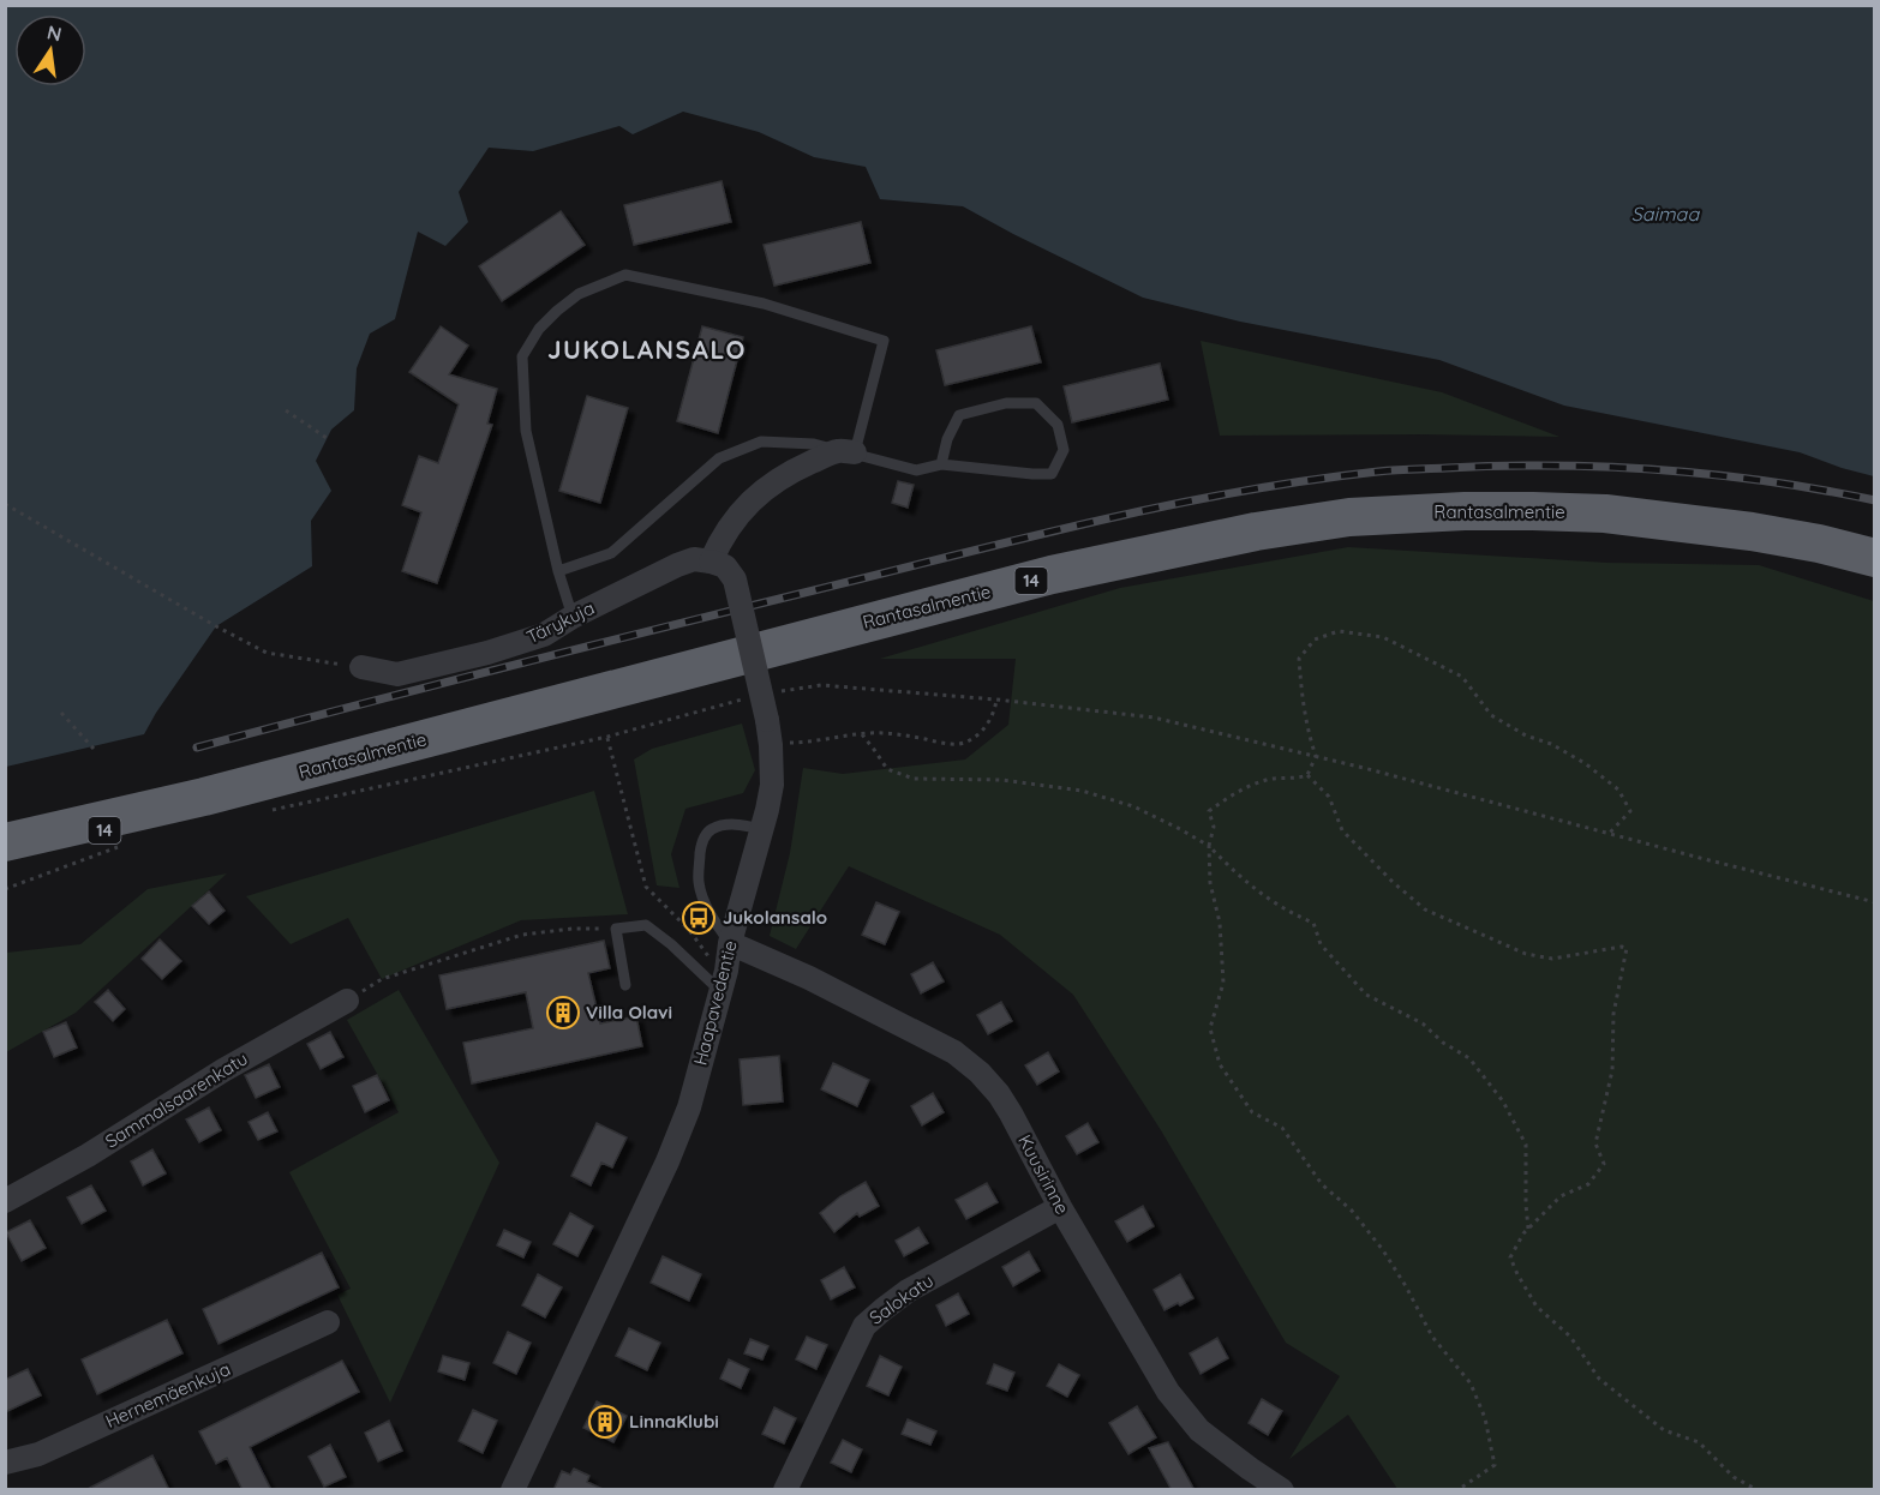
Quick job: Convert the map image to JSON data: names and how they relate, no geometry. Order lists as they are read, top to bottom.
{
  "streets": {
    "highway": ["Rantasalmentie", "14"],
    "street": [
      "Tärykuja",
      "Haapavedentie",
      "Sammalsaarenkatu",
      "Kuusirinne",
      "Salokatu",
      "Hernemäenkuja"
    ]
  },
  "crossings": [
    ["Tärykuja", "Haapavedentie"],
    ["Haapavedentie", "Kuusirinne"],
    ["Kuusirinne", "Salokatu"]
  ],
  "districts": ["JUKOLANSALO"],
  "water": ["Saimaa"],
  "places": {
    "bus stop": ["Jukolansalo"],
    "building": ["Villa Olavi", "LinnaKlubi"]
  },
  "north": "top"
}
